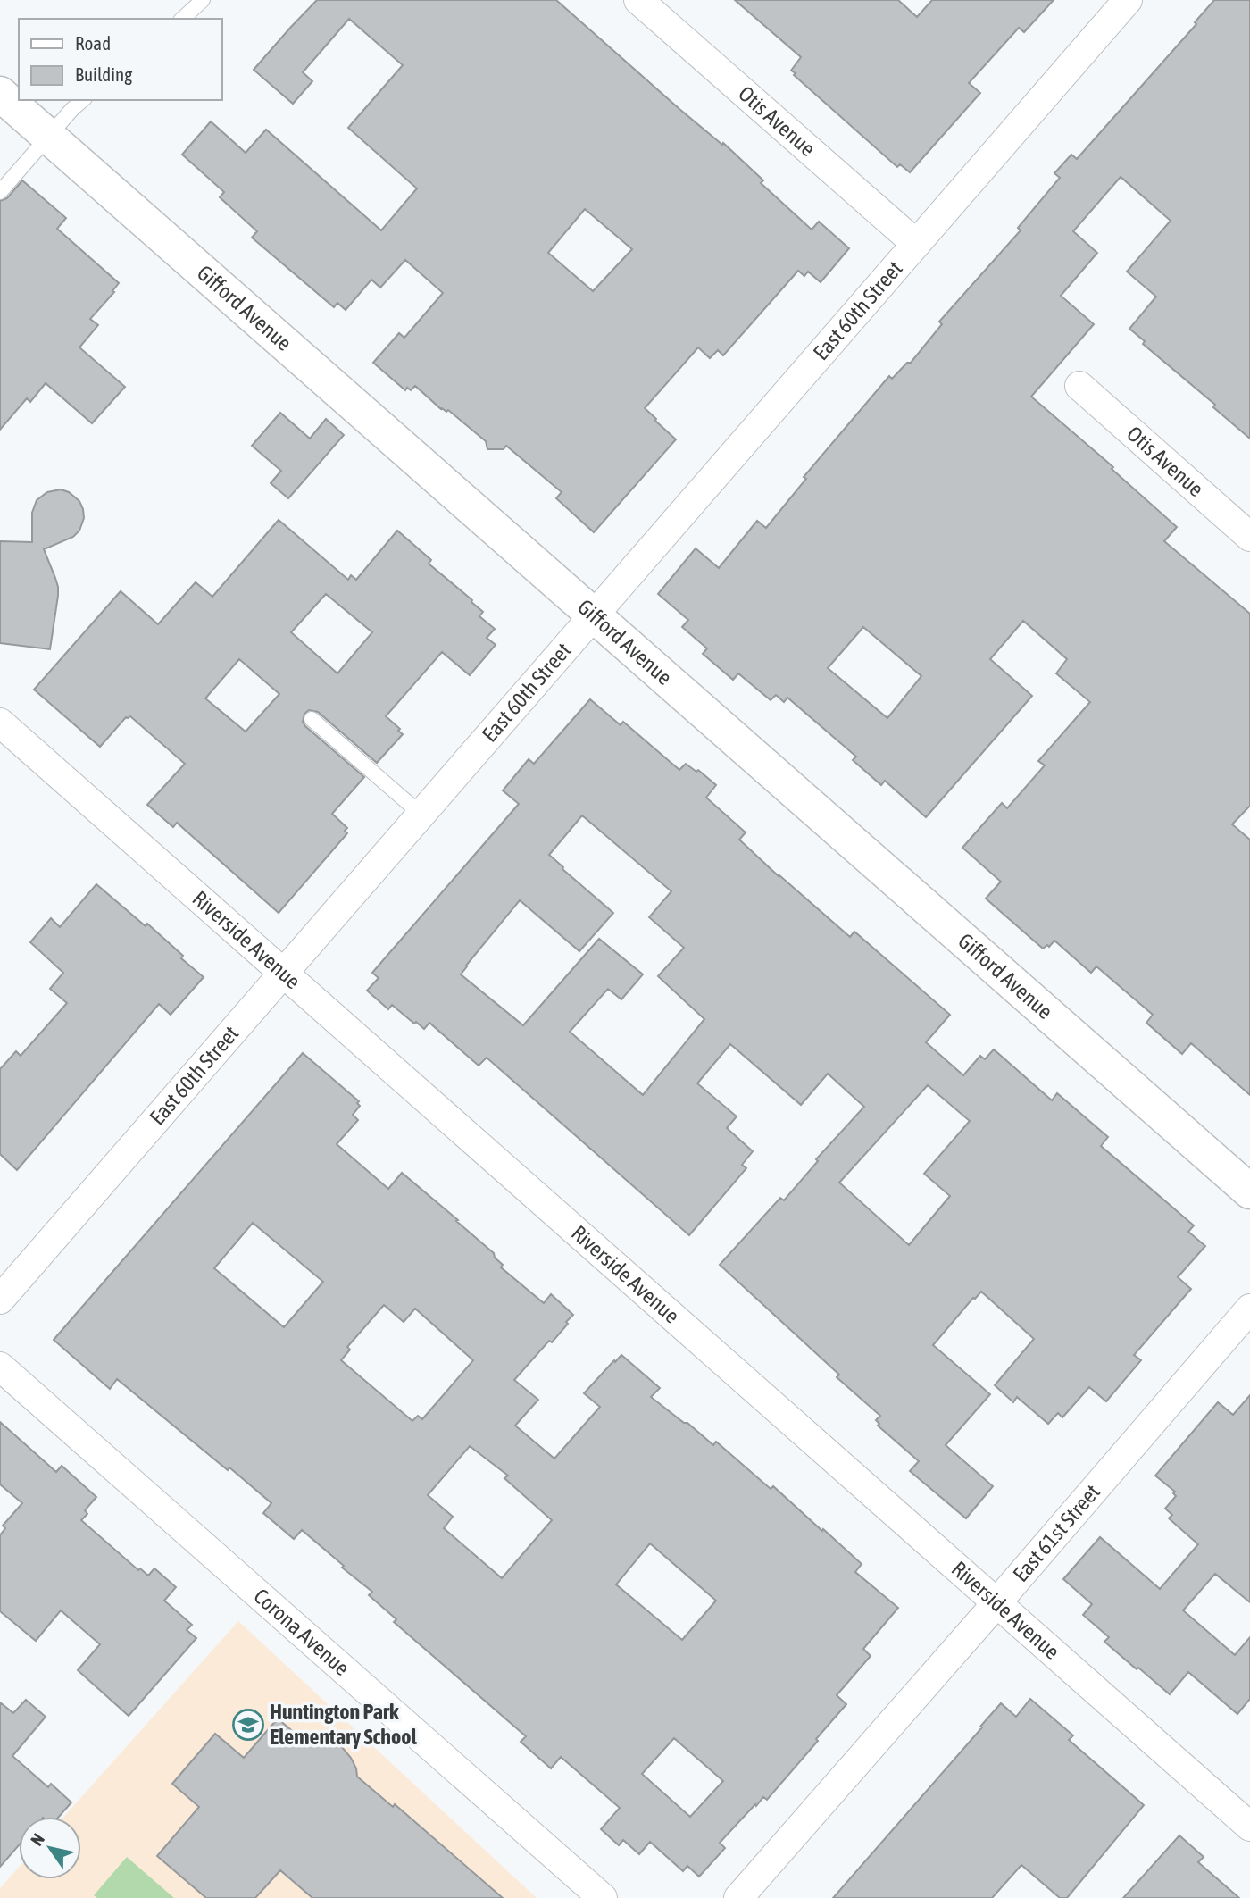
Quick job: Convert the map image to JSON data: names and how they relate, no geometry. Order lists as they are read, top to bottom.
{
  "streets": {
    "street": [
      "Otis Avenue",
      "Gifford Avenue",
      "East 60th Street",
      "Riverside Avenue",
      "East 61st Street",
      "Corona Avenue"
    ]
  },
  "crossings": [
    ["Otis Avenue", "East 60th Street"],
    ["Gifford Avenue", "East 60th Street"],
    ["East 60th Street", "Riverside Avenue"],
    ["Riverside Avenue", "East 61st Street"]
  ],
  "places": {
    "school or university": ["Huntington Park Elementary School"]
  },
  "legend": ["Road", "Building"],
  "north": "top left"
}
